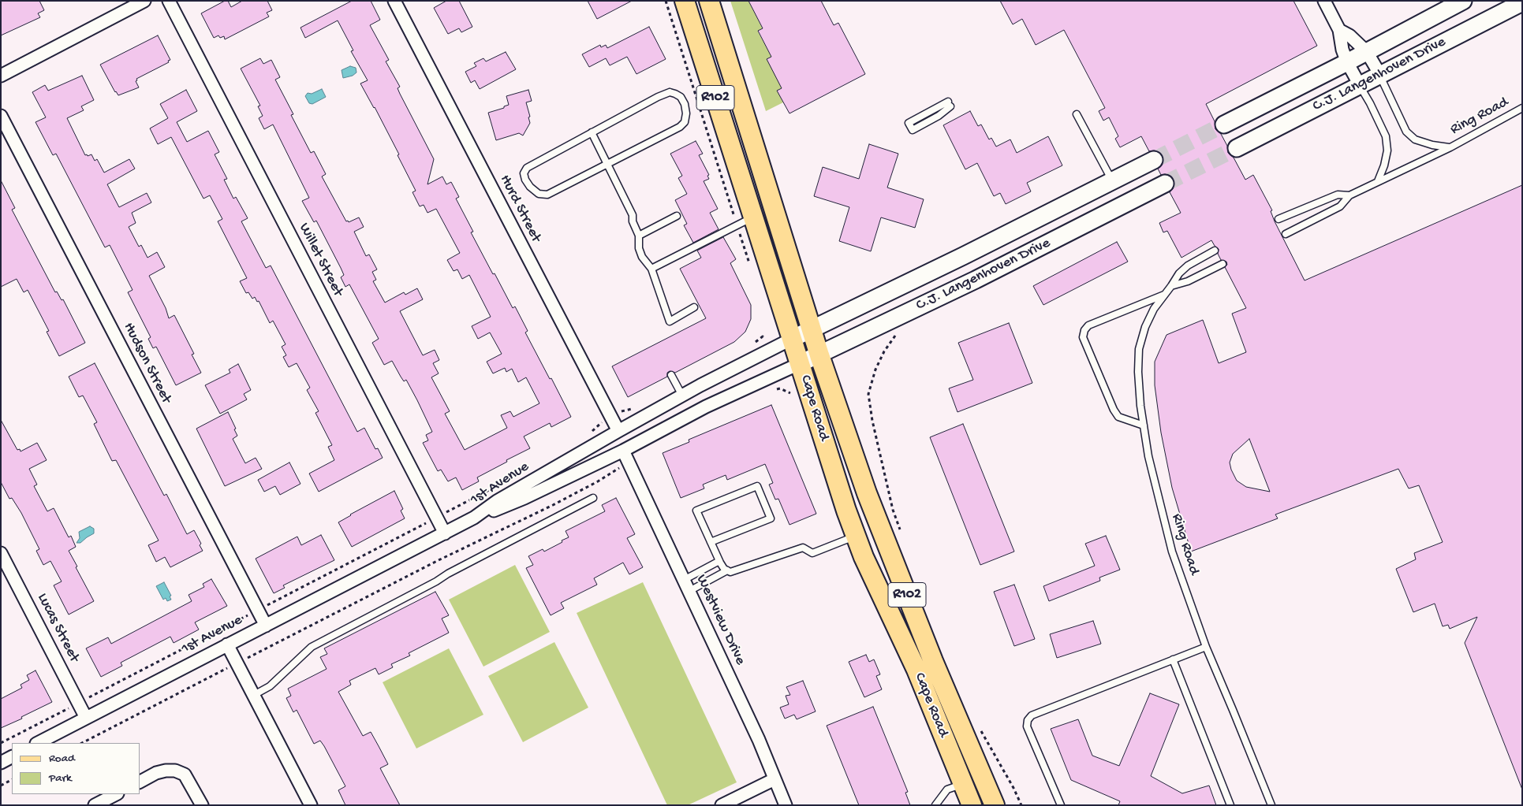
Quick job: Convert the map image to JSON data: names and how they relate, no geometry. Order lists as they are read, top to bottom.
{
  "streets": {
    "main road": ["C.J. Langenhoven Drive", "R102", "Cape Road"],
    "street": [
      "Hurd Street",
      "Willet Street",
      "Hudson Street",
      "1st Avenue",
      "Westview Drive",
      "Lucas Street"
    ],
    "lane": ["Ring Road"]
  },
  "crossings": [
    ["C.J. Langenhoven Drive", "Ring Road"],
    ["C.J. Langenhoven Drive", "Cape Road"],
    ["C.J. Langenhoven Drive", "1st Avenue"],
    ["Hurd Street", "1st Avenue"],
    ["Willet Street", "1st Avenue"],
    ["Hudson Street", "1st Avenue"],
    ["Cape Road", "1st Avenue"],
    ["1st Avenue", "Westview Drive"],
    ["1st Avenue", "Lucas Street"]
  ],
  "legend": ["Road", "Park"]
}
